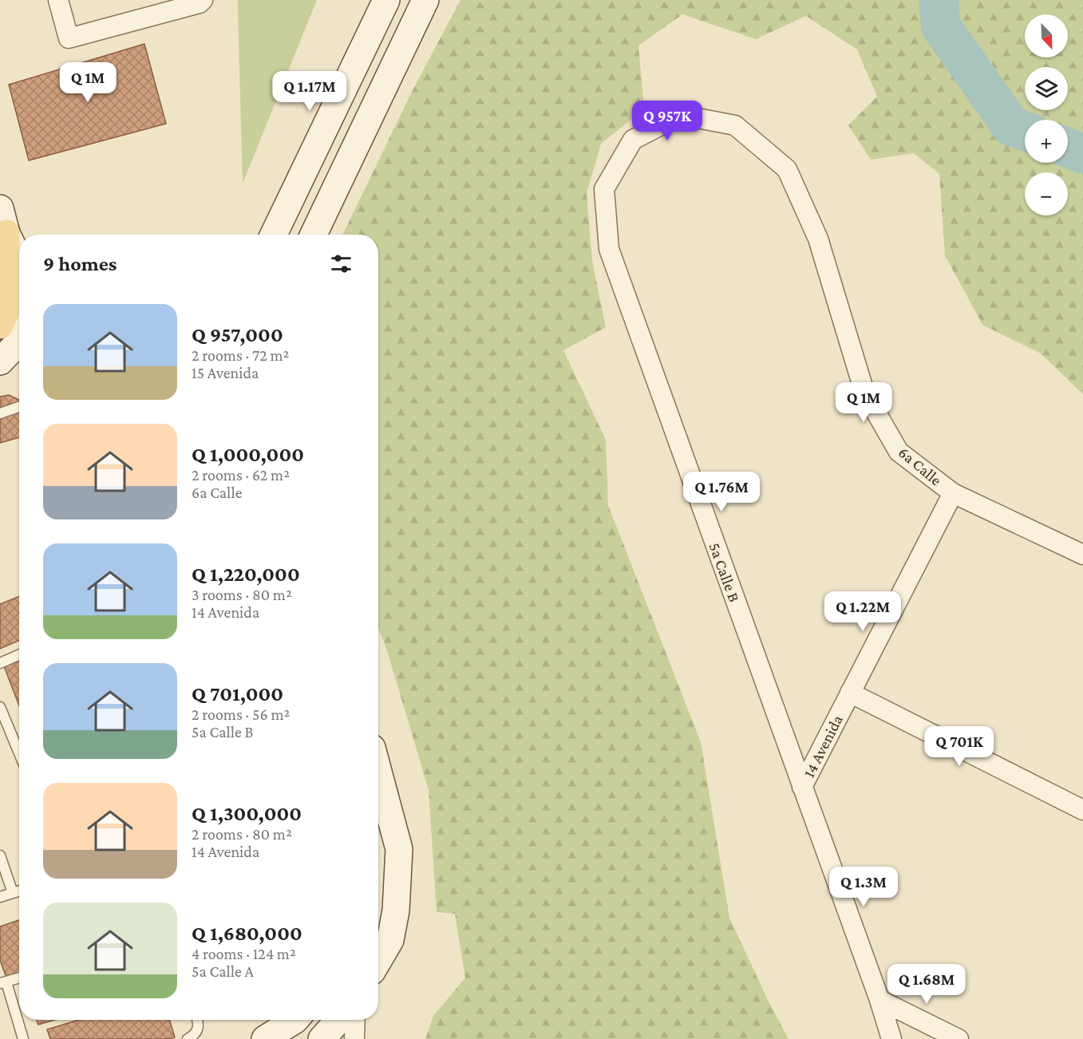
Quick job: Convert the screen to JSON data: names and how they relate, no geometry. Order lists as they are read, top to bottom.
{
  "streets": {
    "street": ["6a Calle", "5a Calle B", "14 Avenida"]
  },
  "crossings": [
    ["6a Calle", "5a Calle B"],
    ["6a Calle", "14 Avenida"],
    ["5a Calle B", "14 Avenida"]
  ],
  "north": "bottom right",
  "page": {
    "map_buttons": ["+", "−"],
    "price": [
      "Q 1M",
      "Q 1.17M",
      "Q 957K",
      "Q 1M",
      "Q 1.76M",
      "Q 1.22M",
      "Q 701K",
      "Q 1.3M",
      "Q 1.68M"
    ],
    "heading": "9 homes",
    "list": [
      {
        "name": "Q 957,000",
        "note": "2 rooms · 72 m² · 15 Avenida"
      },
      {
        "name": "Q 1,000,000",
        "note": "2 rooms · 62 m² · 6a Calle"
      },
      {
        "name": "Q 1,220,000",
        "note": "3 rooms · 80 m² · 14 Avenida"
      },
      {
        "name": "Q 701,000",
        "note": "2 rooms · 56 m² · 5a Calle B"
      },
      {
        "name": "Q 1,300,000",
        "note": "2 rooms · 80 m² · 14 Avenida"
      },
      {
        "name": "Q 1,680,000",
        "note": "4 rooms · 124 m² · 5a Calle A"
      }
    ]
  }
}
